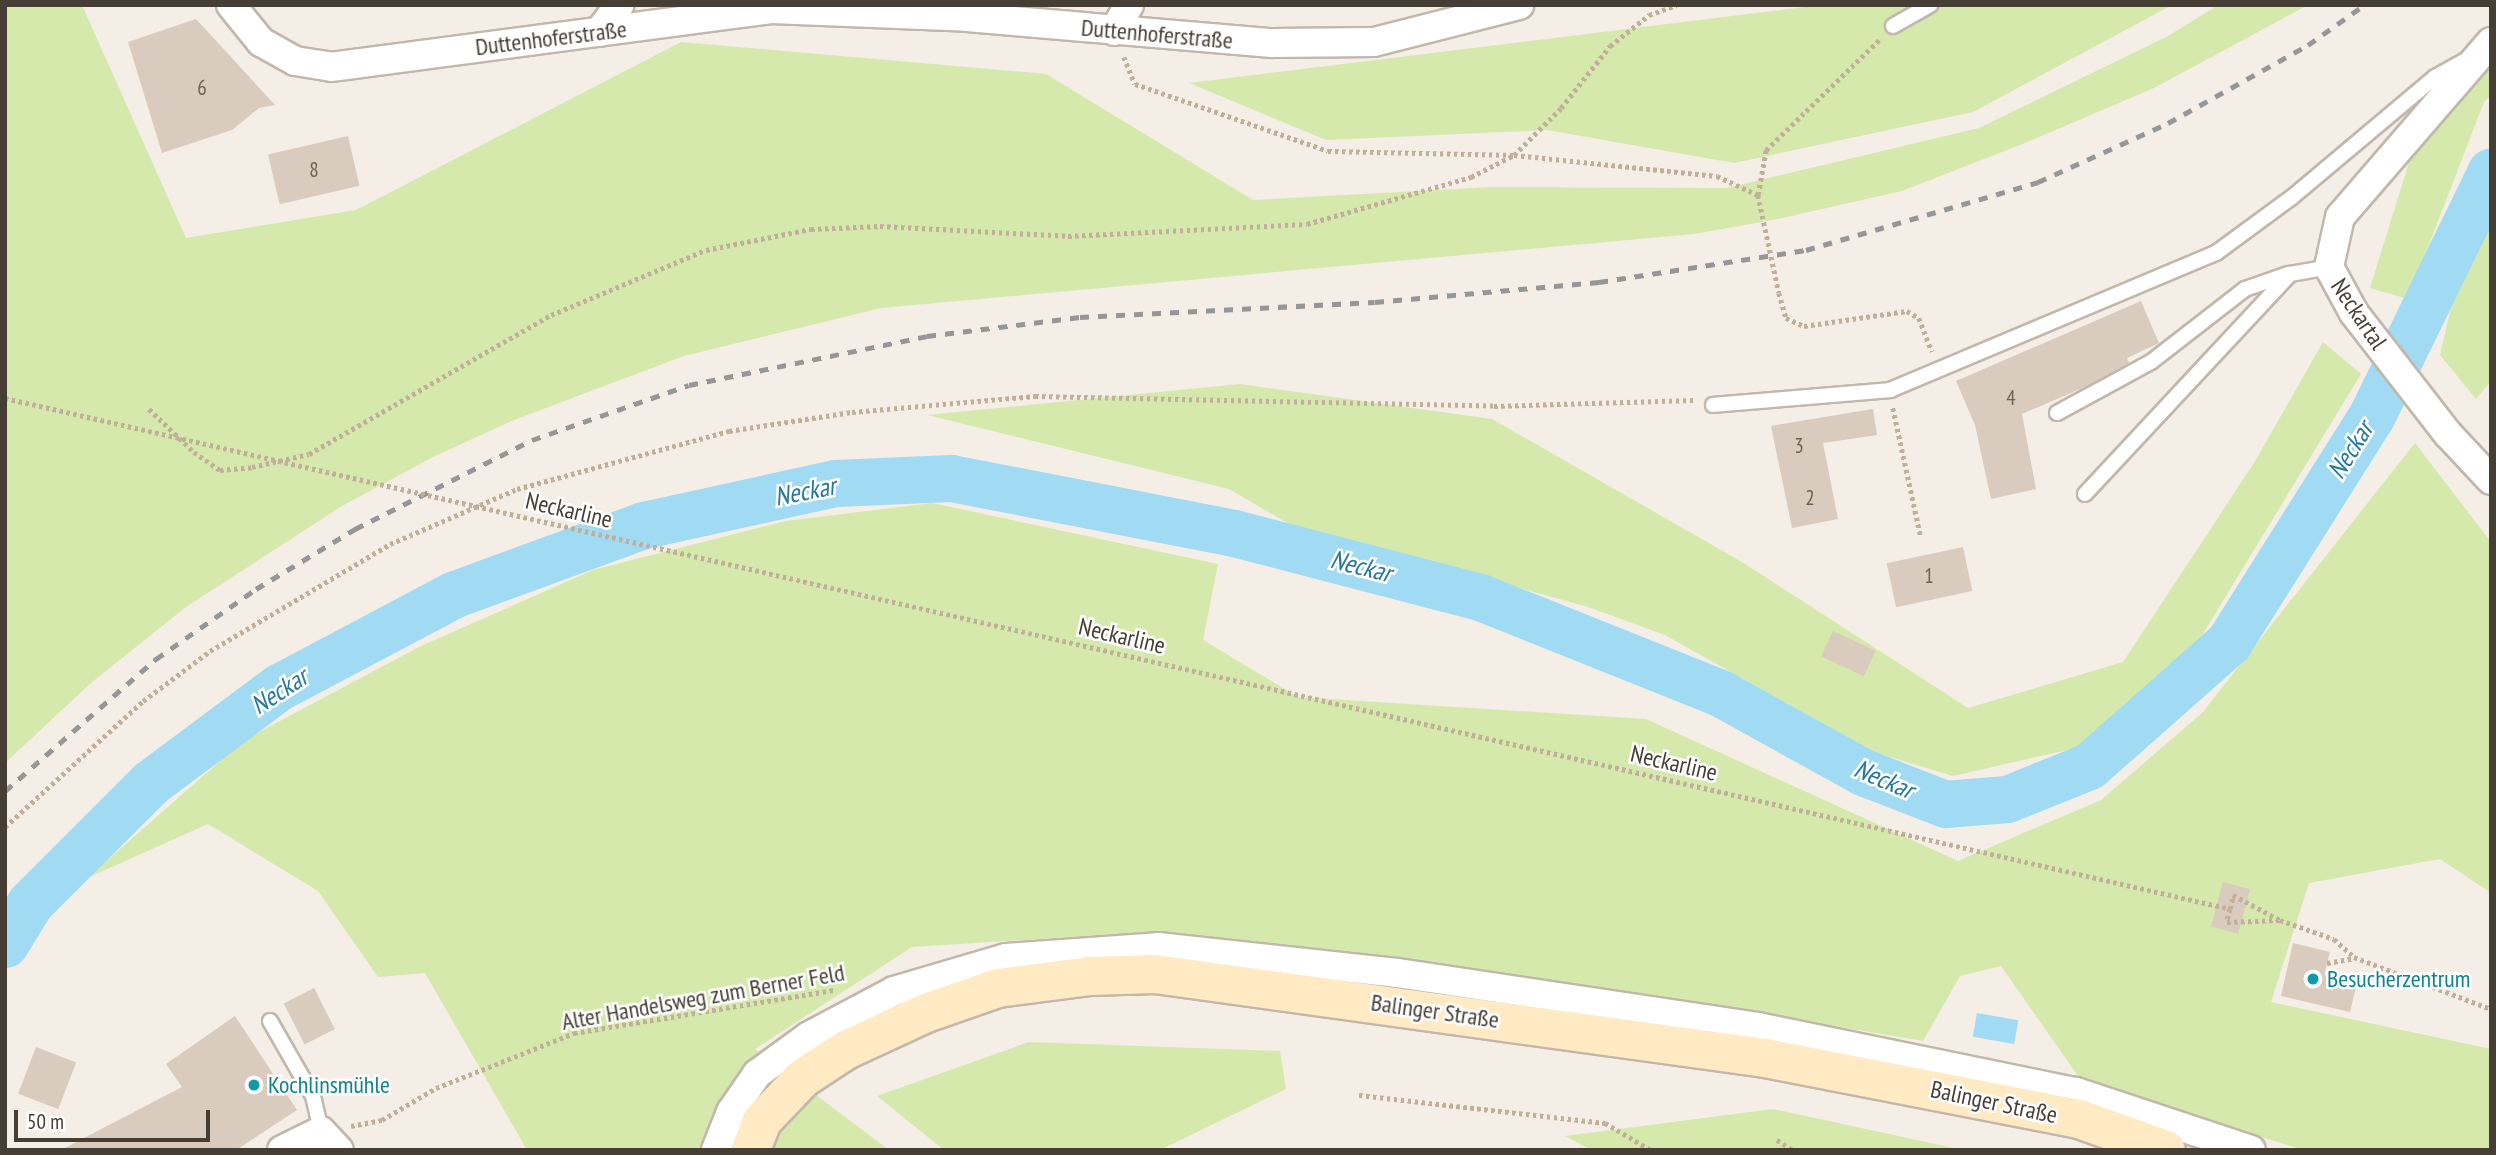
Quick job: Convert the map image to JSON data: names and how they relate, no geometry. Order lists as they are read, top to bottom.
{
  "streets": {
    "main road": ["Balinger Straße"],
    "street": ["Duttenhoferstraße", "Neckartal"],
    "path": ["Neckarline", "Alter Handelsweg zum Berner Feld"]
  },
  "water": ["Neckar"],
  "places": ["Besucherzentrum", "Kochlinsmühle"],
  "house_numbers": [
    "6",
    "8",
    "4",
    "3",
    "2",
    "1"
  ],
  "scale_bar": "50 m"
}
